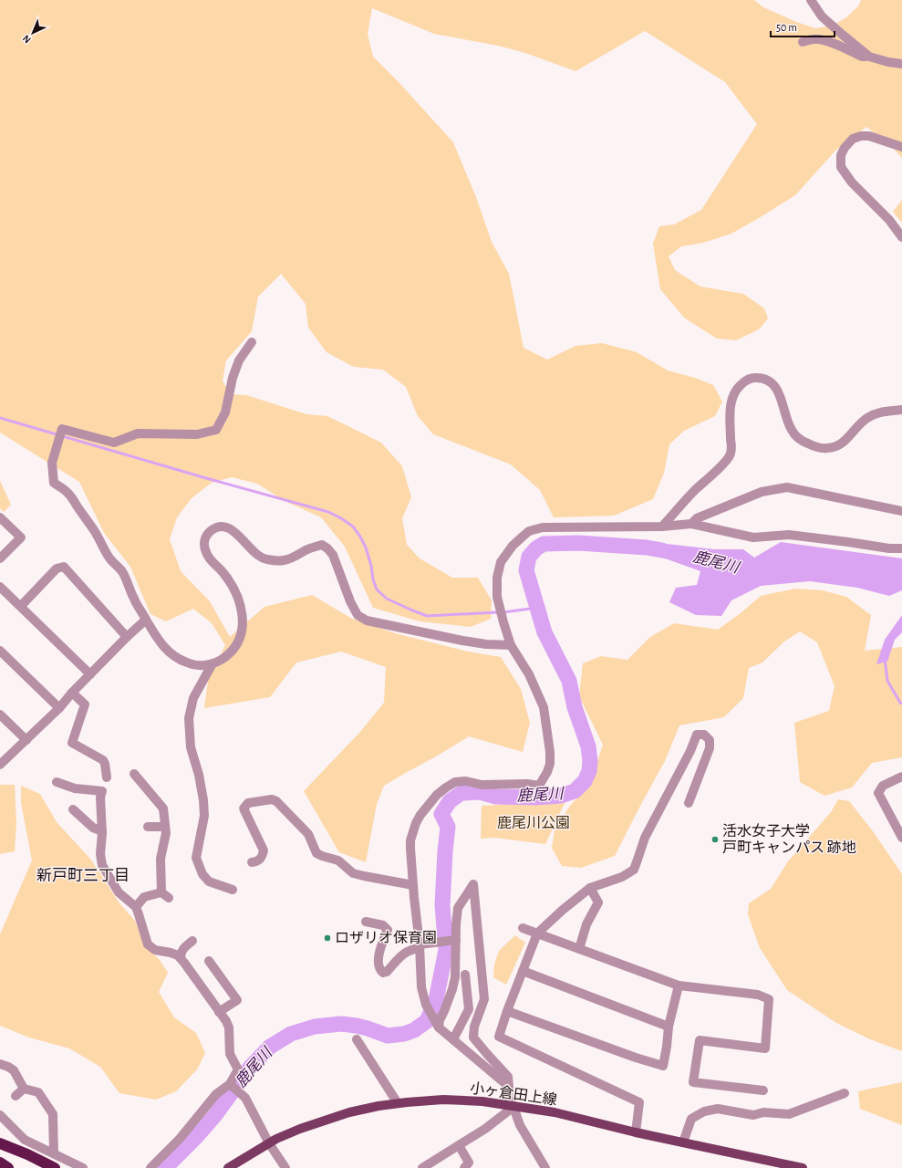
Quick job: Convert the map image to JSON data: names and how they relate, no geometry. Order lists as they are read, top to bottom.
{
  "streets": {
    "main road": ["小ヶ倉田上線"]
  },
  "districts": ["新戸町三丁目"],
  "water": ["鹿尾川"],
  "parks": ["鹿尾川公園"],
  "places": ["活水女子大学 戸町キャンパス 跡地", "ロザリオ保育園"],
  "scale_bar": "50 m",
  "north": "bottom left"
}
